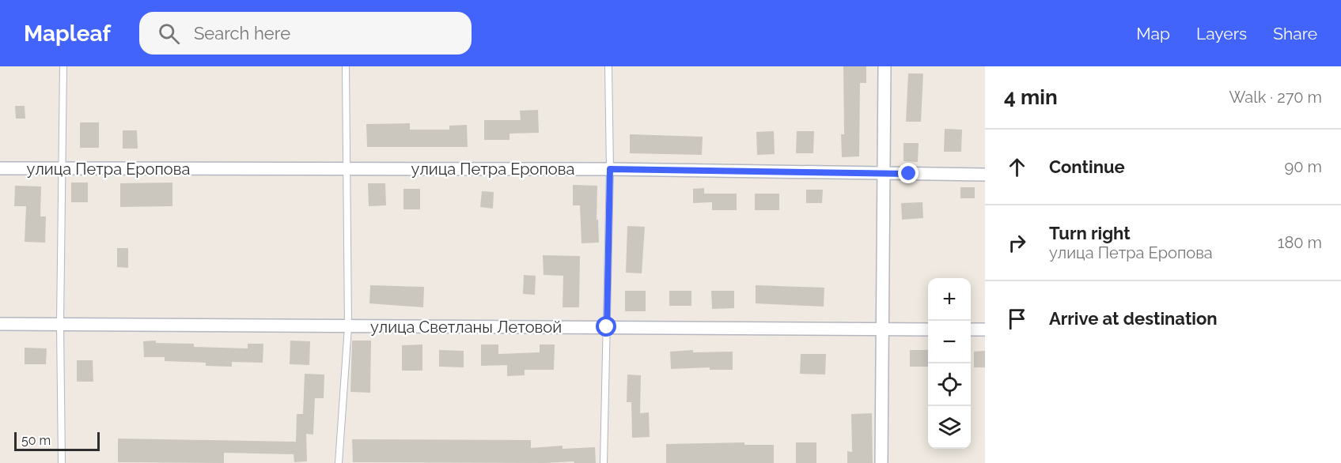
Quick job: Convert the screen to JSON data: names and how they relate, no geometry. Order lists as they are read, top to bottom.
{
  "streets": {
    "street": ["улица Петра Еропова", "улица Светланы Летовой"]
  },
  "scale_bar": "50 m",
  "page": {
    "header": "Mapleaf",
    "search": "Search here",
    "nav": ["Map", "Layers", "Share"],
    "heading": ["4 min", "Walk · 270 m"],
    "list": [
      ["Continue", "90 m"],
      ["Turn right", "улица Петра Еропова", "180 m"],
      "Arrive at destination"
    ],
    "map_buttons": ["+", "−"],
    "scale": "50 m"
  }
}
